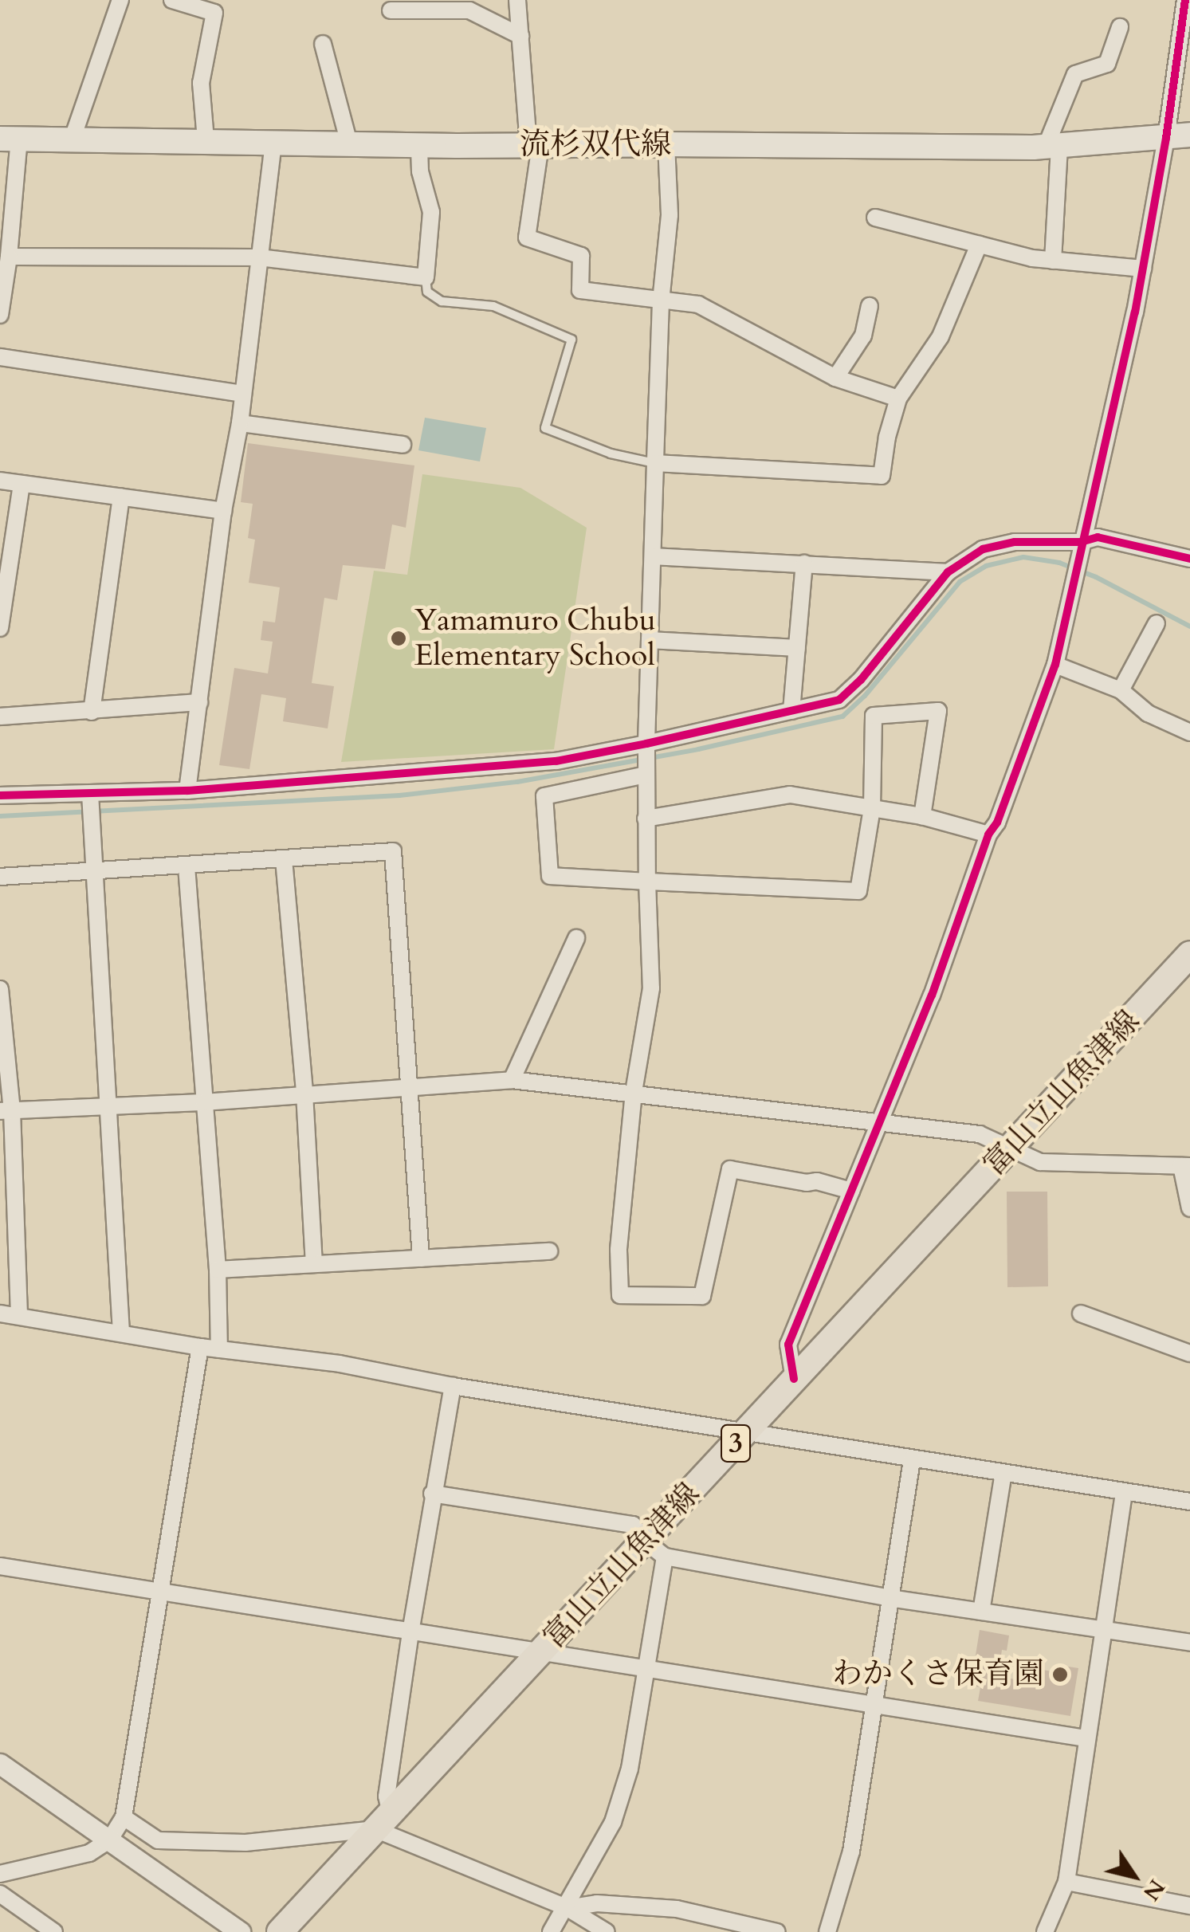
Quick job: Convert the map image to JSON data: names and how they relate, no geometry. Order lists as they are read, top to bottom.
{
  "streets": {
    "main road": ["流杉双代線", "富山立山魚津線", "3"]
  },
  "places": ["Yamamuro Chubu Elementary School", "わかくさ保育園"],
  "north": "bottom right"
}
